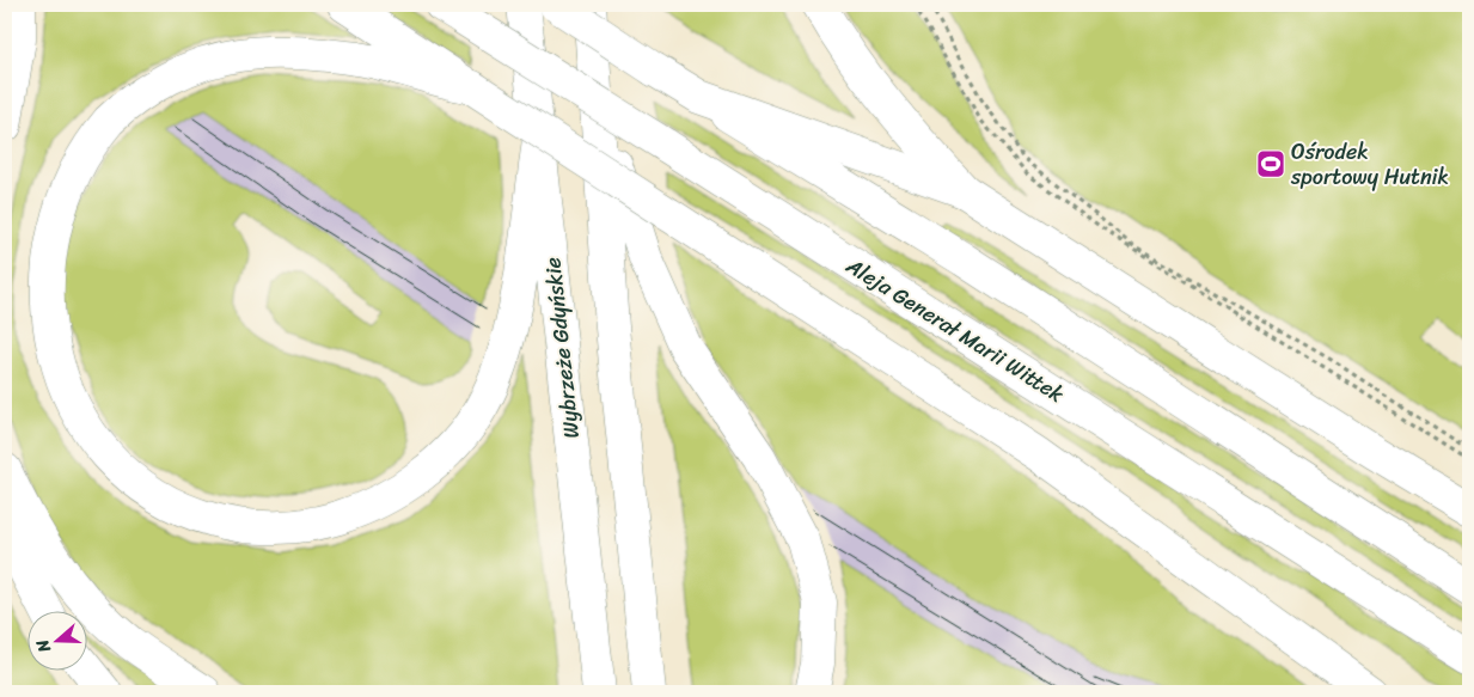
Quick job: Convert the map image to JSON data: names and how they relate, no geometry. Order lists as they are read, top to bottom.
{
  "streets": {
    "main road": ["Aleja Generał Marii Wittek", "Wybrzeże Gdyńskie"]
  },
  "places": {
    "sports": ["Ośrodek sportowy Hutnik"]
  },
  "north": "left"
}
